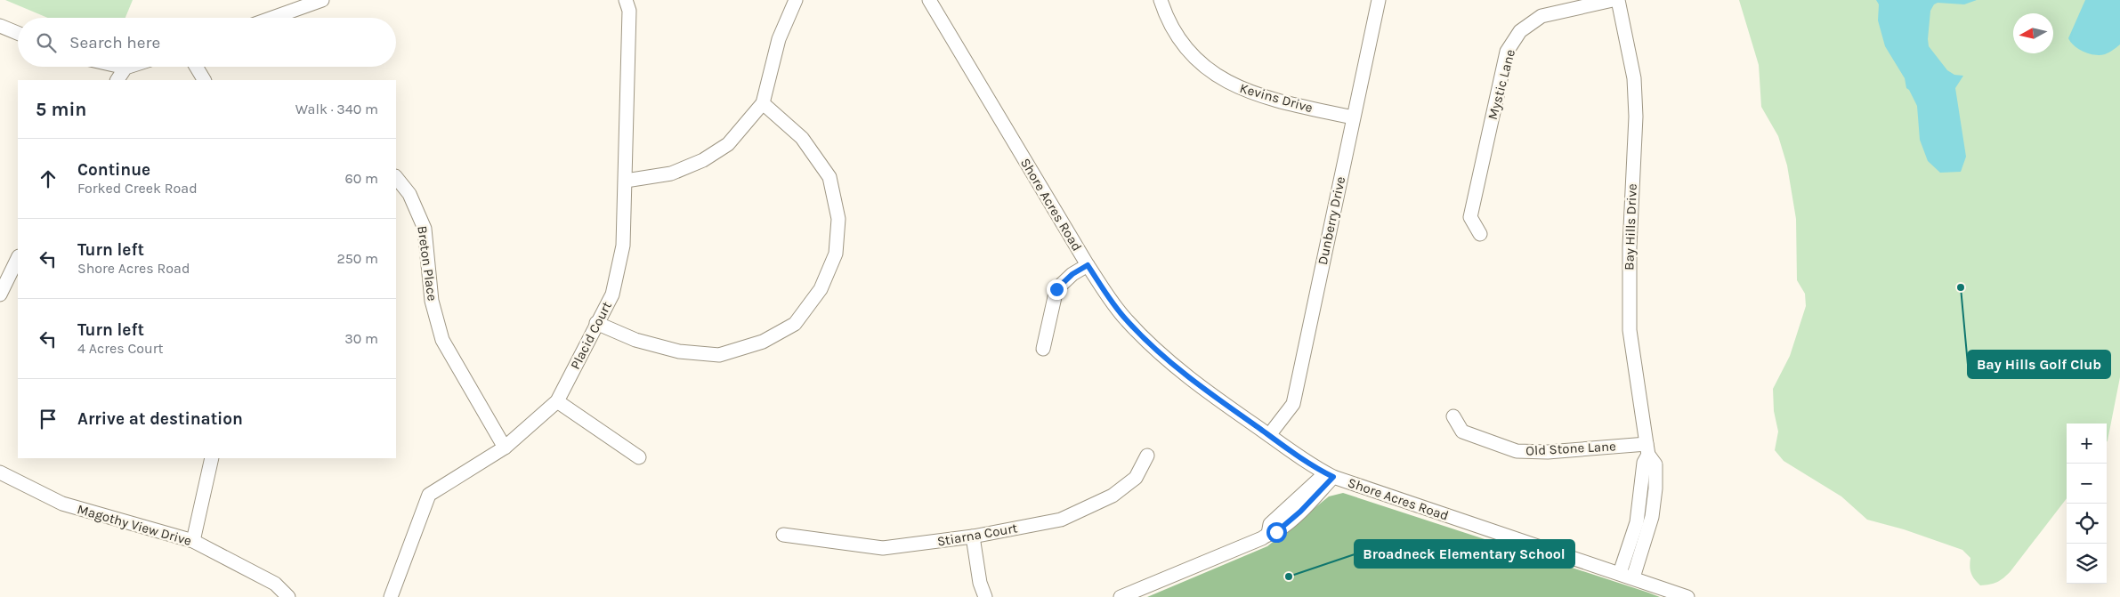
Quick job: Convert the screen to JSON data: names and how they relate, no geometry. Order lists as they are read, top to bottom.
{
  "streets": {
    "street": [
      "Mystic Lane",
      "Kevins Drive",
      "Shore Acres Road",
      "Dunberry Drive",
      "Bay Hills Drive",
      "Breton Place",
      "Placid Court",
      "Old Stone Lane",
      "Magothy View Drive",
      "Stiarna Court"
    ]
  },
  "crossings": [
    ["Kevins Drive", "Dunberry Drive"],
    ["Shore Acres Road", "Dunberry Drive"],
    ["Shore Acres Road", "Bay Hills Drive"],
    ["Bay Hills Drive", "Old Stone Lane"],
    ["Breton Place", "Placid Court"]
  ],
  "places": ["Bay Hills Golf Club", "Broadneck Elementary School"],
  "north": "left",
  "page": {
    "search": "Search here",
    "heading": ["5 min", "Walk · 340 m"],
    "list": [
      ["Continue", "Forked Creek Road", "60 m"],
      ["Turn left", "Shore Acres Road", "250 m"],
      ["Turn left", "4 Acres Court", "30 m"],
      "Arrive at destination"
    ],
    "map_buttons": ["+", "−"]
  }
}
